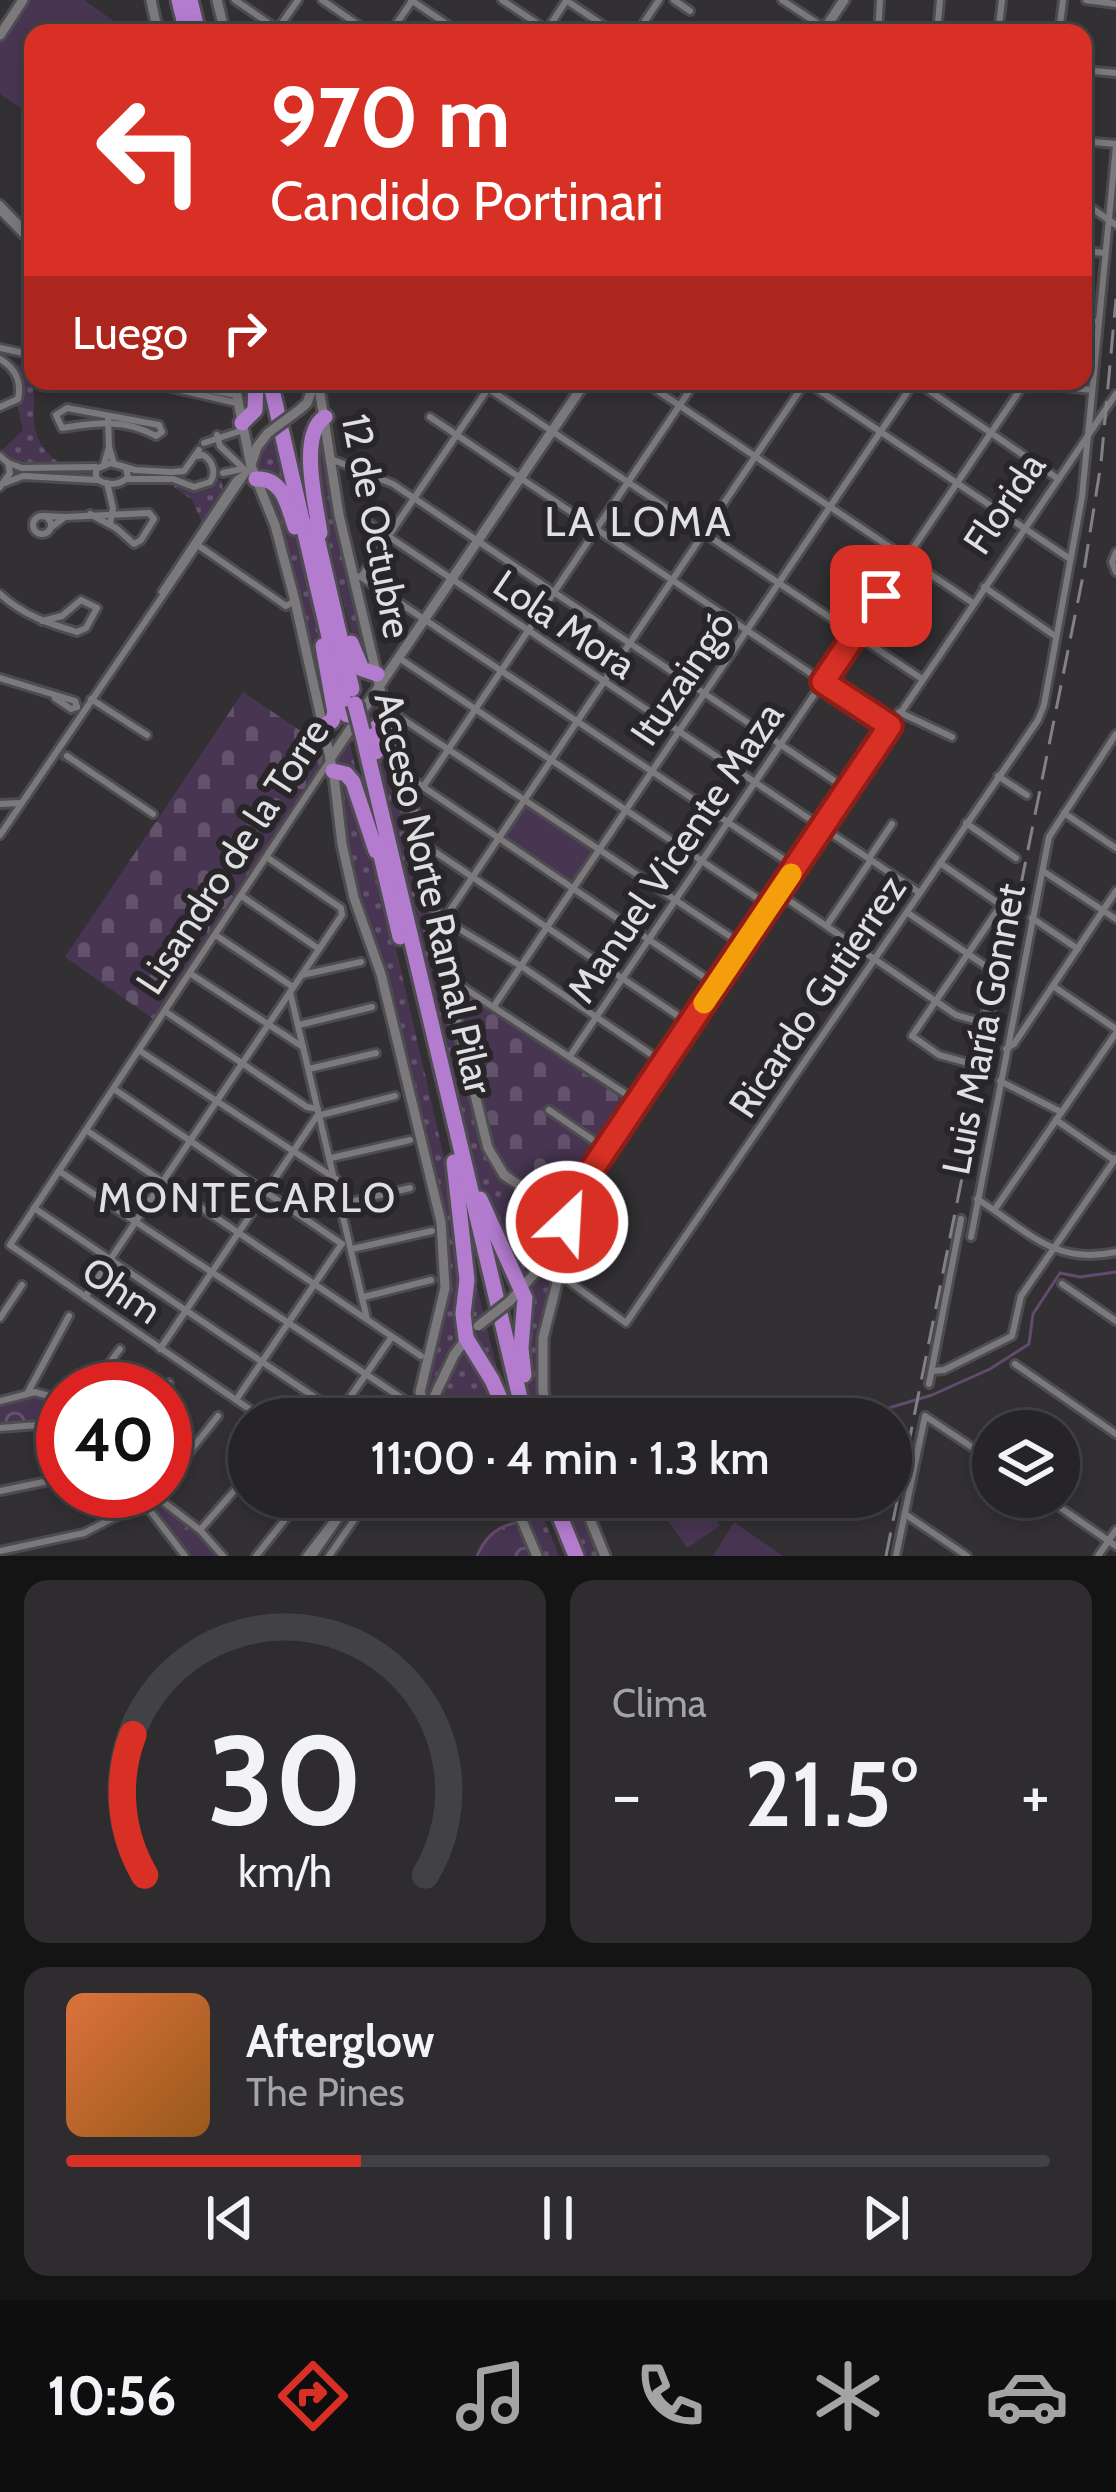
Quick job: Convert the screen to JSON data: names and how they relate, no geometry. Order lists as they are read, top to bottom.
{
  "streets": {
    "highway": ["Acceso Norte Ramal Pilar"],
    "street": [
      "Florida",
      "12 de Octubre",
      "Lola Mora",
      "Ituzaingó",
      "Manuel Vicente Maza",
      "Lisandro de la Torre",
      "Ricardo Gutierrez",
      "Luis María Gonnet",
      "Ohm"
    ]
  },
  "crossings": [
    ["Florida", "12 de Octubre"],
    ["Florida", "Lola Mora"],
    ["Florida", "Ricardo Gutierrez"],
    ["12 de Octubre", "Lisandro de la Torre"],
    ["Lola Mora", "Ituzaingó"],
    ["Lola Mora", "Manuel Vicente Maza"],
    ["Lola Mora", "Lisandro de la Torre"],
    ["Lola Mora", "Ricardo Gutierrez"],
    ["Lisandro de la Torre", "Acceso Norte Ramal Pilar"],
    ["Lisandro de la Torre", "Ohm"]
  ],
  "districts": ["LA LOMA", "MONTECARLO"],
  "page": {
    "turn": ["970 m", "Candido Portinari"],
    "then": "Luego",
    "limit": "40",
    "trip": "11:00 · 4 min · 1.3 km",
    "tile": "Clima",
    "heat": ["−", "21.5°", "+"],
    "song": ["Afterglow", "The Pines"],
    "tabs": "10:56",
    "gauge": ["30", "km/h"]
  }
}
